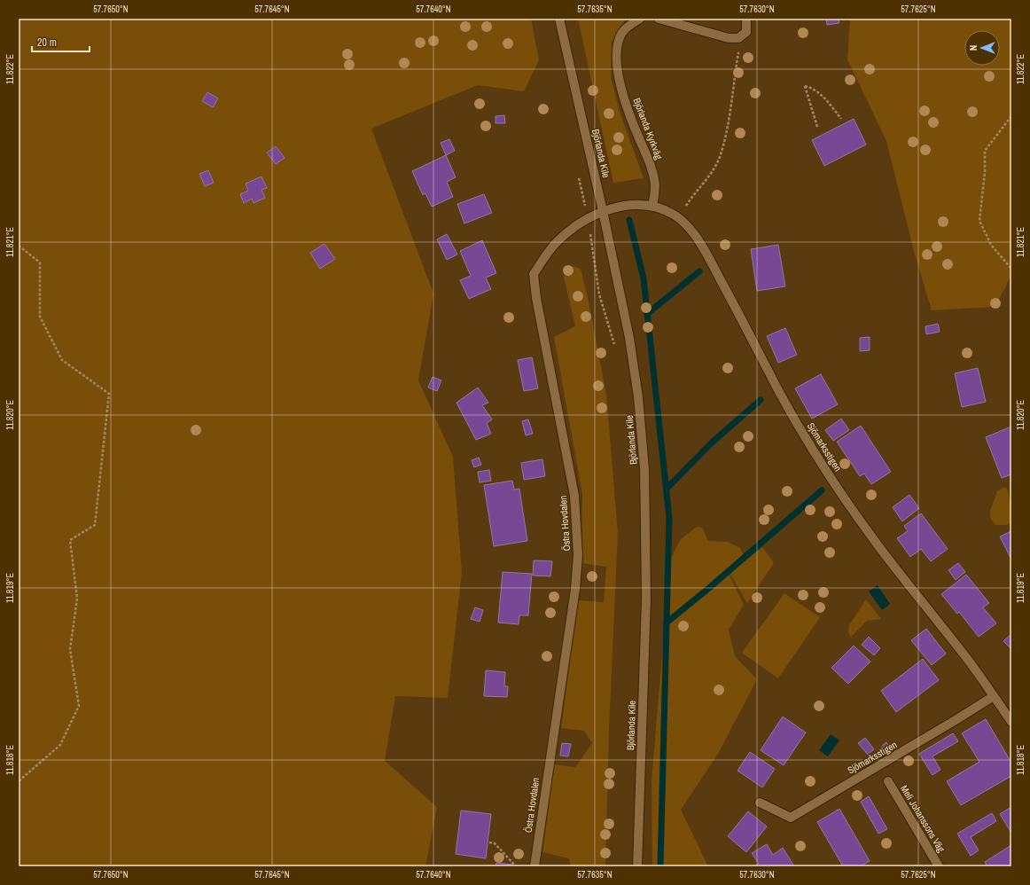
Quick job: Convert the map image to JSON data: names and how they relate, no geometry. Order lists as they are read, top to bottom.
{
  "streets": {
    "street": [
      "Björlanda Kyrkväg",
      "Björlanda Kile",
      "Sjömarksstigen",
      "Östra Hovdalen",
      "Meli Johanssons Väg"
    ]
  },
  "crossings": [
    ["Björlanda Kyrkväg", "Sjömarksstigen"],
    ["Björlanda Kile", "Östra Hovdalen"]
  ],
  "scale_bar": "20 m",
  "north": "left",
  "coordinates": [
    "57.7650°N",
    "57.7645°N",
    "57.7640°N",
    "57.7635°N",
    "57.7630°N",
    "57.7625°N",
    "11.822°E",
    "11.821°E",
    "11.820°E",
    "11.819°E",
    "11.818°E"
  ]
}
